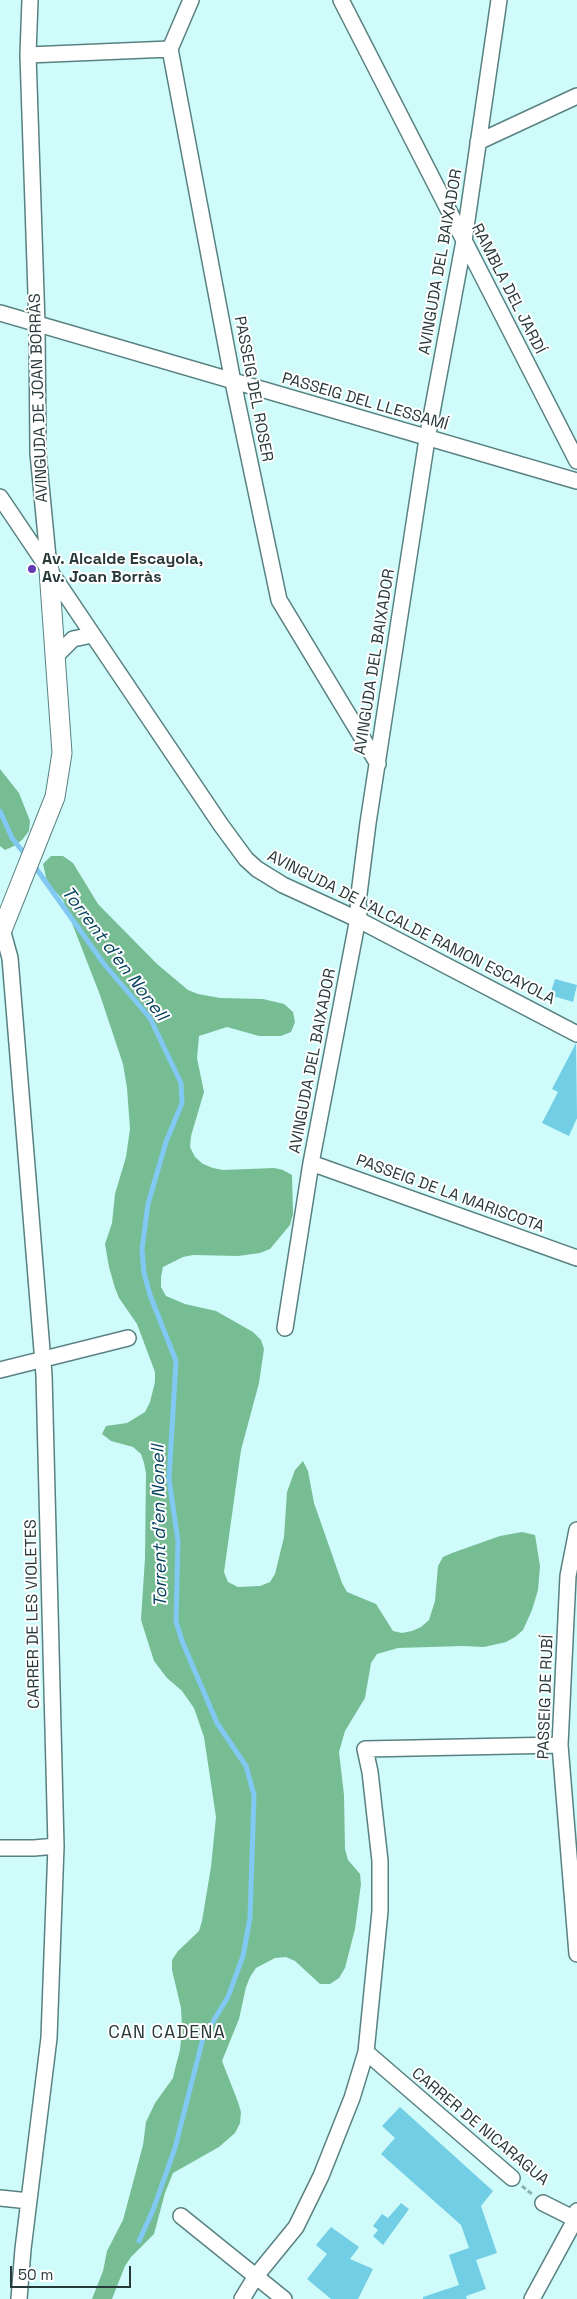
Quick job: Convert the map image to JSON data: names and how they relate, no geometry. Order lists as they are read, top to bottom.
{
  "streets": {
    "street": [
      "AVINGUDA DEL BAIXADOR",
      "RAMBLA DEL JARDÍ",
      "PASSEIG DEL ROSER",
      "AVINGUDA DE JOAN BORRÀS",
      "PASSEIG DEL LLESSAMÍ",
      "AVINGUDA DE L'ALCALDE RAMON ESCAYOLA",
      "PASSEIG DE LA MARISCOTA",
      "CARRER DE LES VIOLETES",
      "PASSEIG DE RUBÍ",
      "CARRER DE NICARAGUA"
    ]
  },
  "crossings": [
    ["AVINGUDA DEL BAIXADOR", "RAMBLA DEL JARDÍ"],
    ["AVINGUDA DEL BAIXADOR", "PASSEIG DEL ROSER"],
    ["AVINGUDA DEL BAIXADOR", "PASSEIG DEL LLESSAMÍ"],
    ["AVINGUDA DEL BAIXADOR", "AVINGUDA DE L'ALCALDE RAMON ESCAYOLA"],
    ["AVINGUDA DEL BAIXADOR", "PASSEIG DE LA MARISCOTA"],
    ["PASSEIG DEL ROSER", "PASSEIG DEL LLESSAMÍ"],
    ["AVINGUDA DE JOAN BORRÀS", "PASSEIG DEL LLESSAMÍ"],
    ["AVINGUDA DE JOAN BORRÀS", "AVINGUDA DE L'ALCALDE RAMON ESCAYOLA"],
    ["AVINGUDA DE JOAN BORRÀS", "CARRER DE LES VIOLETES"]
  ],
  "districts": ["CAN CADENA"],
  "water": ["Torrent d'en Nonell"],
  "places": ["Av. Alcalde Escayola, Av. Joan Borràs"],
  "scale_bar": "50 m"
}
